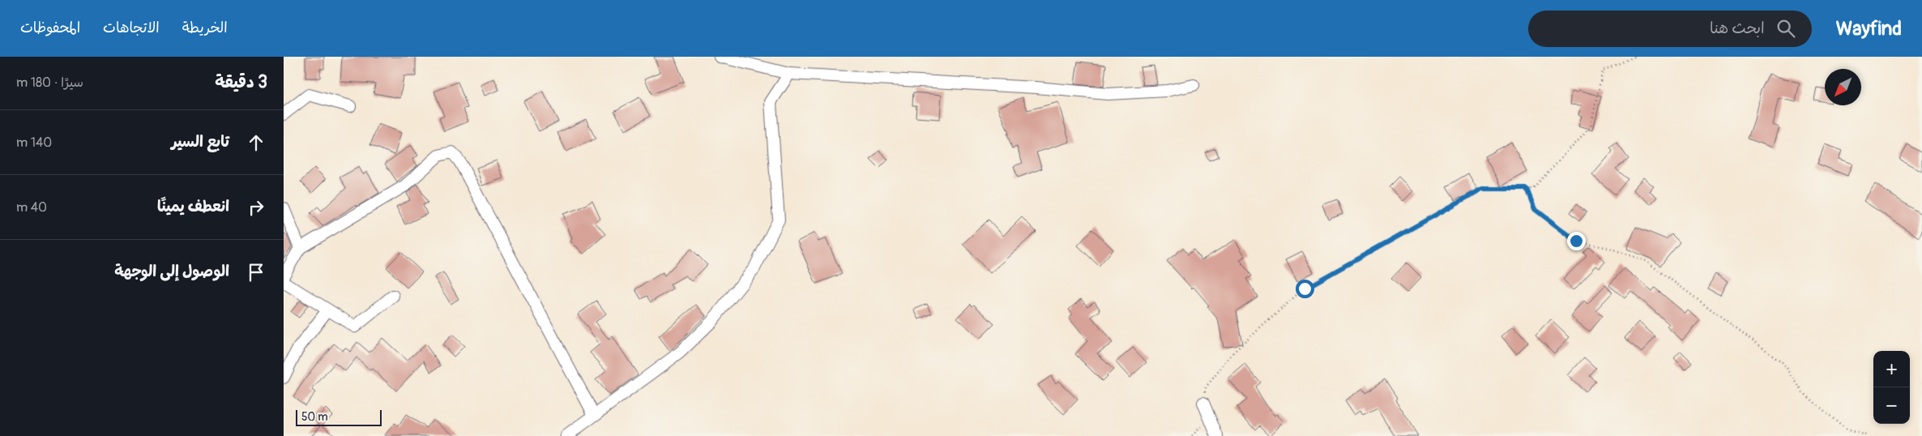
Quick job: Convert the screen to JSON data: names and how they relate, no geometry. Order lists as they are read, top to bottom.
{
  "scale_bar": "50 m",
  "north": "bottom left",
  "page": {
    "header": "Wayfind",
    "search": "ابحث هنا",
    "nav": ["الخريطة", "الاتجاهات", "المحفوظات"],
    "heading": ["3 دقيقة", "سيرًا · 180 m"],
    "list": [
      ["تابع السير", "140 m"],
      ["انعطف يمينًا", "40 m"],
      "الوصول إلى الوجهة"
    ],
    "map_buttons": ["+", "−"],
    "scale": "50 m"
  }
}
